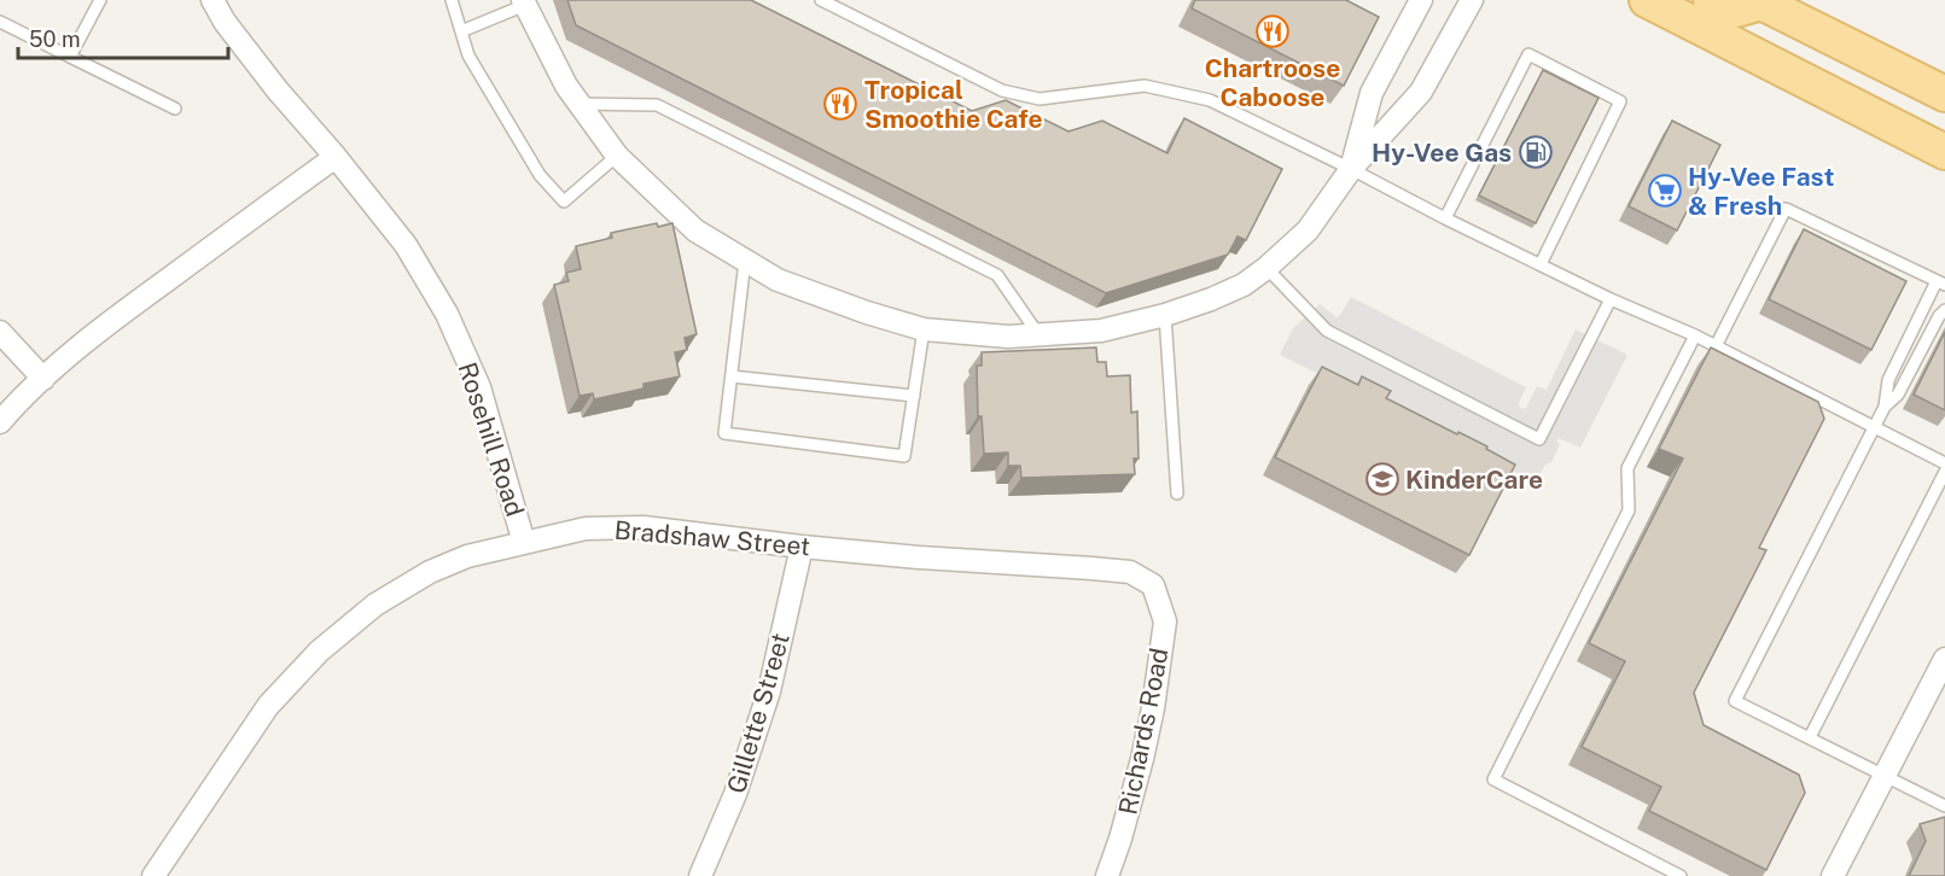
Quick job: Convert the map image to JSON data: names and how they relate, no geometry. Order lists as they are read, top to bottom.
{
  "streets": {
    "street": [
      "Rosehill Road",
      "Bradshaw Street",
      "Gillette Street",
      "Richards Road"
    ]
  },
  "crossings": [
    ["Rosehill Road", "Bradshaw Street"],
    ["Bradshaw Street", "Gillette Street"],
    ["Bradshaw Street", "Richards Road"]
  ],
  "places": {
    "restaurant": ["Chartroose Caboose", "Tropical Smoothie Cafe"],
    "fuel station": ["Hy-Vee Gas"],
    "supermarket": ["Hy-Vee Fast & Fresh"],
    "school or university": ["KinderCare"]
  },
  "scale_bar": "50 m"
}
